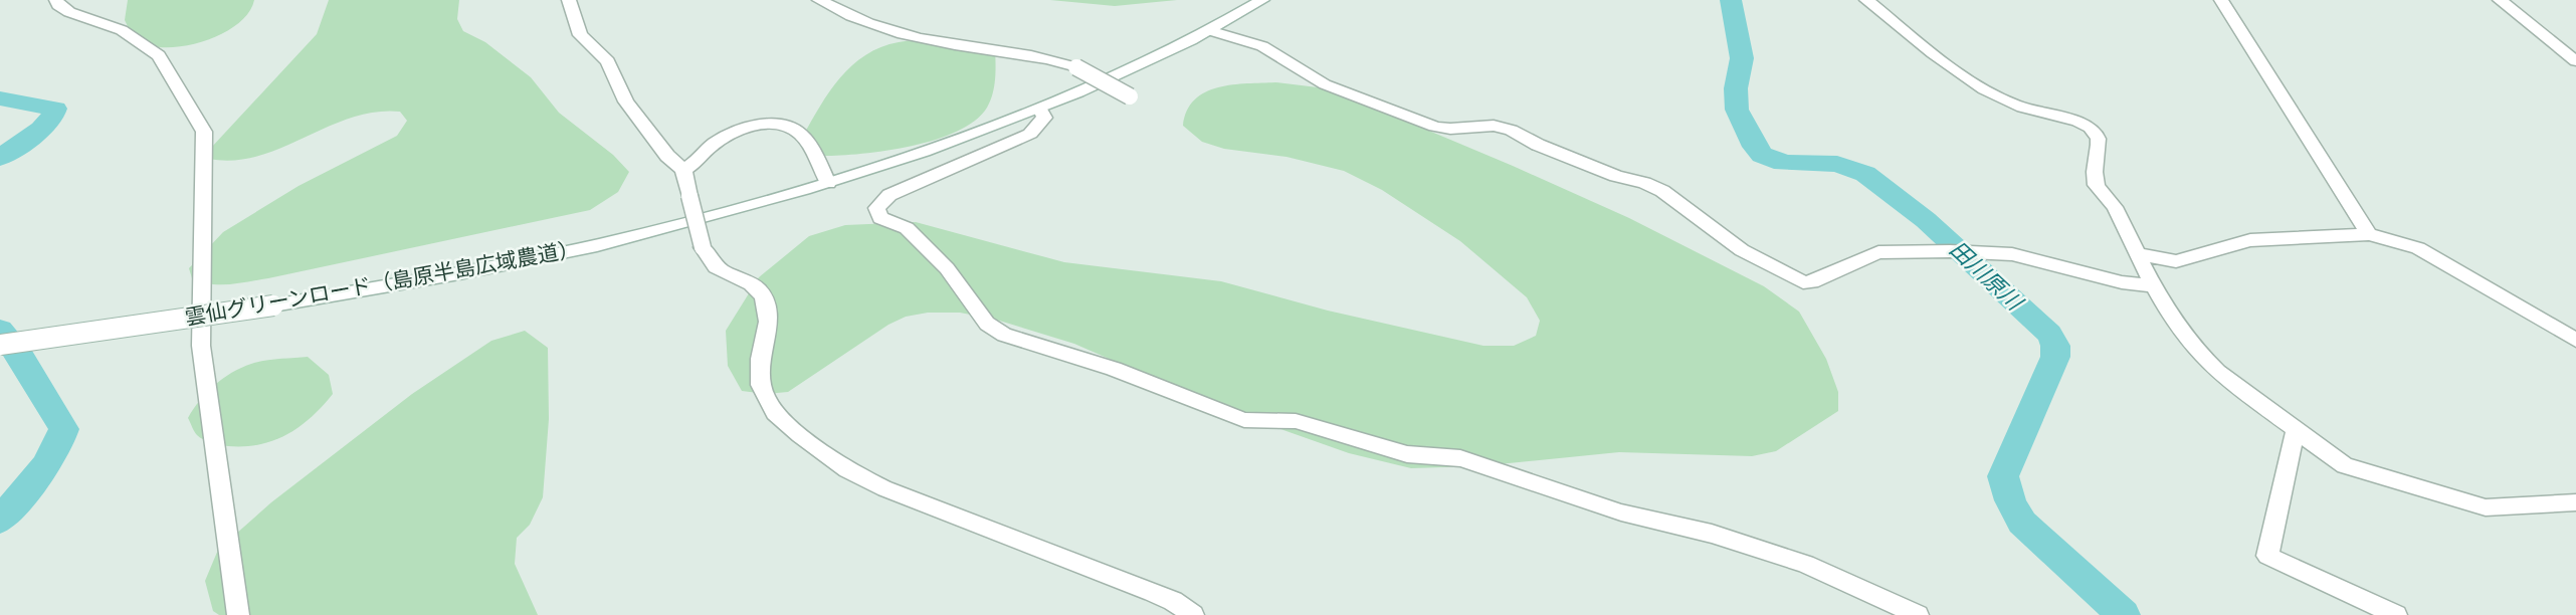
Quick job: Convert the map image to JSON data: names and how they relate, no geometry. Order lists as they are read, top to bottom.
{
  "streets": {
    "street": ["雲仙グリーンロード（島原半島広域農道）"]
  },
  "water": ["田川原川"]
}
